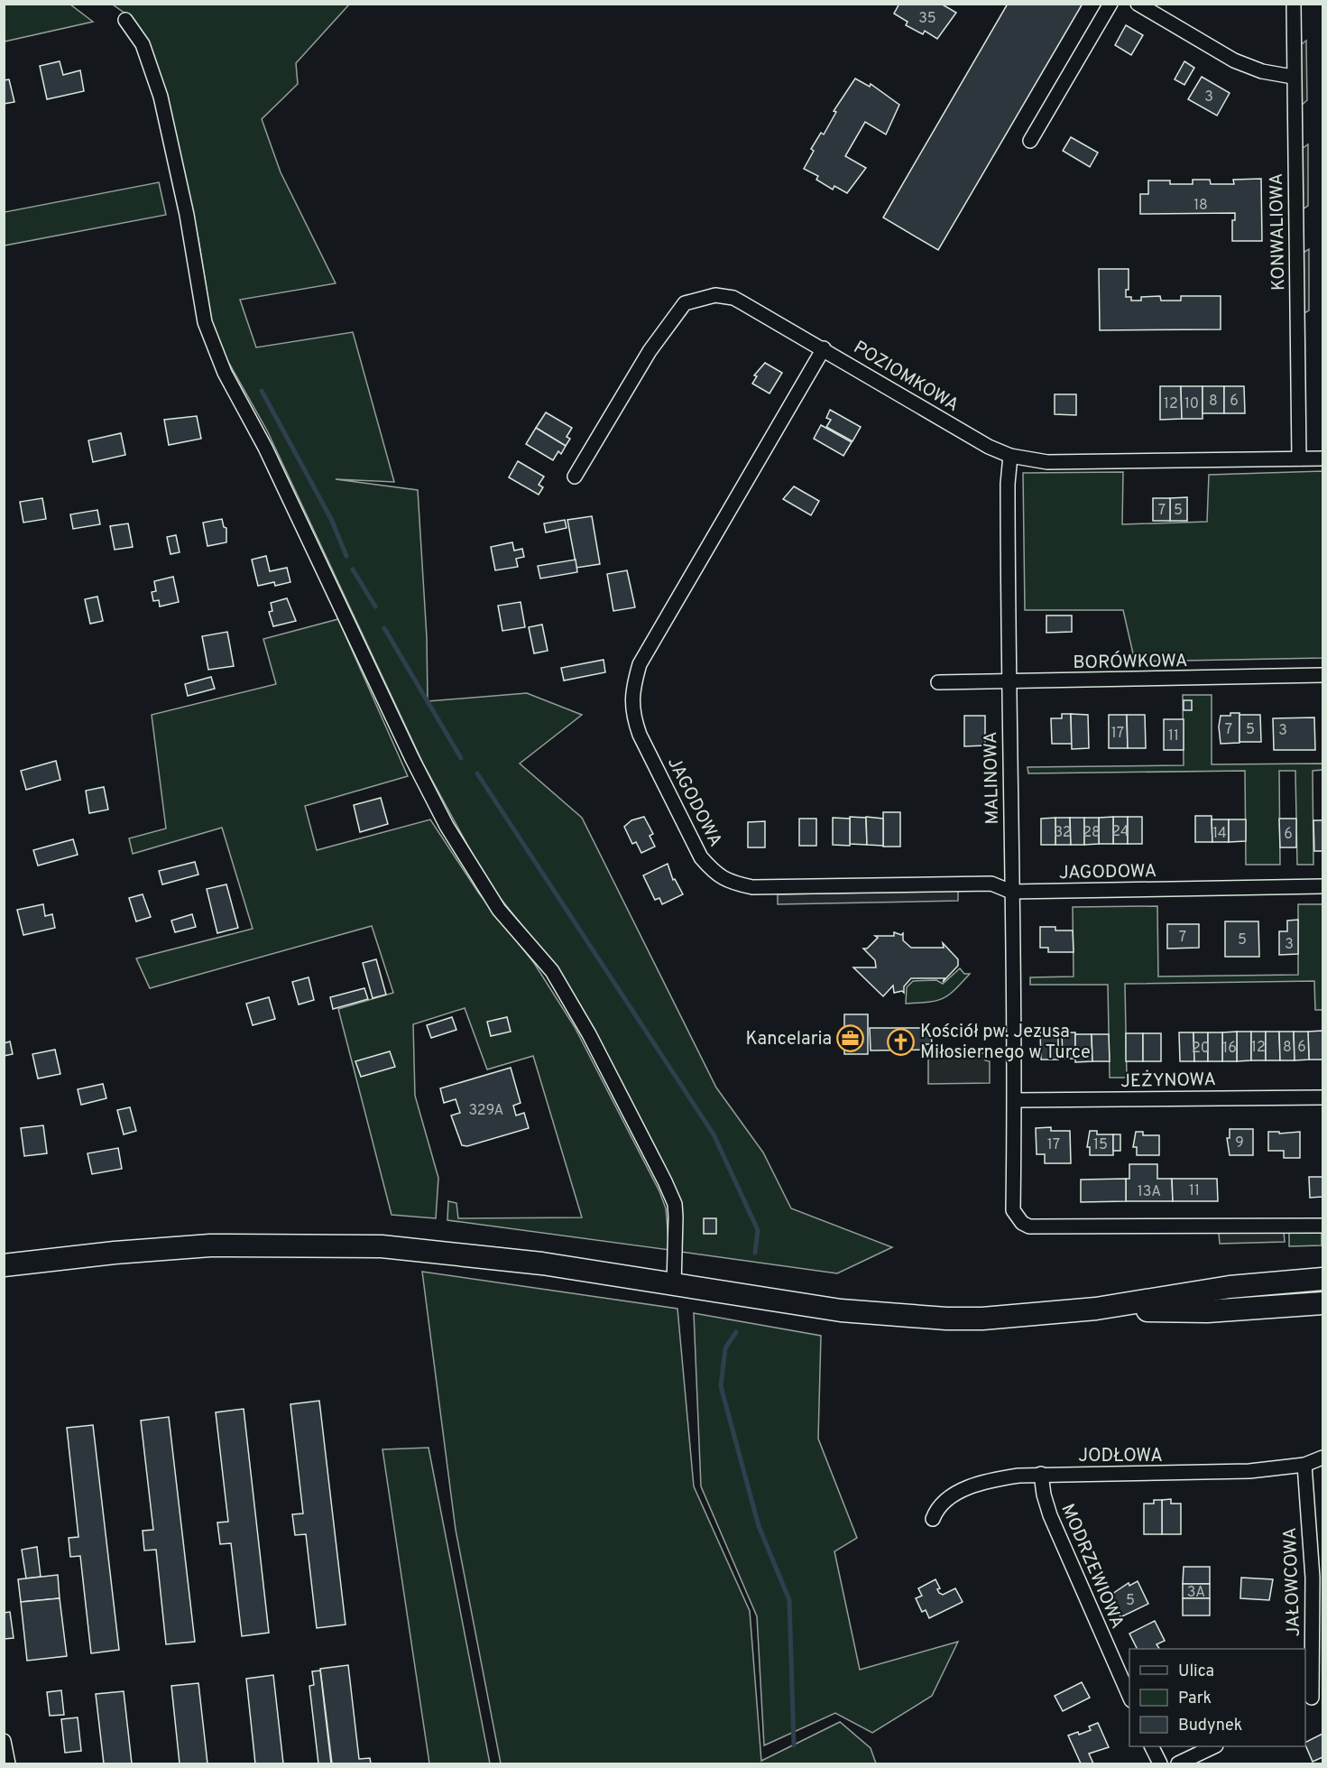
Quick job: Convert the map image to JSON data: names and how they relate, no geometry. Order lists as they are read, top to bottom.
{
  "streets": {
    "street": [
      "KONWALIOWA",
      "POZIOMKOWA",
      "BORÓWKOWA",
      "MALINOWA",
      "JAGODOWA",
      "JEŻYNOWA",
      "JODŁOWA",
      "MODRZEWIOWA",
      "JAŁOWCOWA"
    ]
  },
  "crossings": [
    ["KONWALIOWA", "POZIOMKOWA"],
    ["POZIOMKOWA", "MALINOWA"],
    ["POZIOMKOWA", "JAGODOWA"],
    ["BORÓWKOWA", "MALINOWA"],
    ["MALINOWA", "JAGODOWA"],
    ["MALINOWA", "JEŻYNOWA"],
    ["JODŁOWA", "MODRZEWIOWA"],
    ["JODŁOWA", "JAŁOWCOWA"]
  ],
  "places": {
    "office": ["Kancelaria"],
    "church": ["Kościół pw. Jezusa Miłosiernego w Turce"]
  },
  "house_numbers": [
    "35",
    "3",
    "18",
    "8",
    "6",
    "12",
    "10",
    "7",
    "5",
    "7",
    "5",
    "3",
    "17",
    "11",
    "24",
    "32",
    "28",
    "14",
    "6",
    "7",
    "5",
    "3",
    "12",
    "8",
    "6",
    "20",
    "16",
    "329A",
    "9",
    "17",
    "15",
    "11",
    "13A",
    "3A",
    "5"
  ],
  "legend": ["Ulica", "Park", "Budynek"]
}
